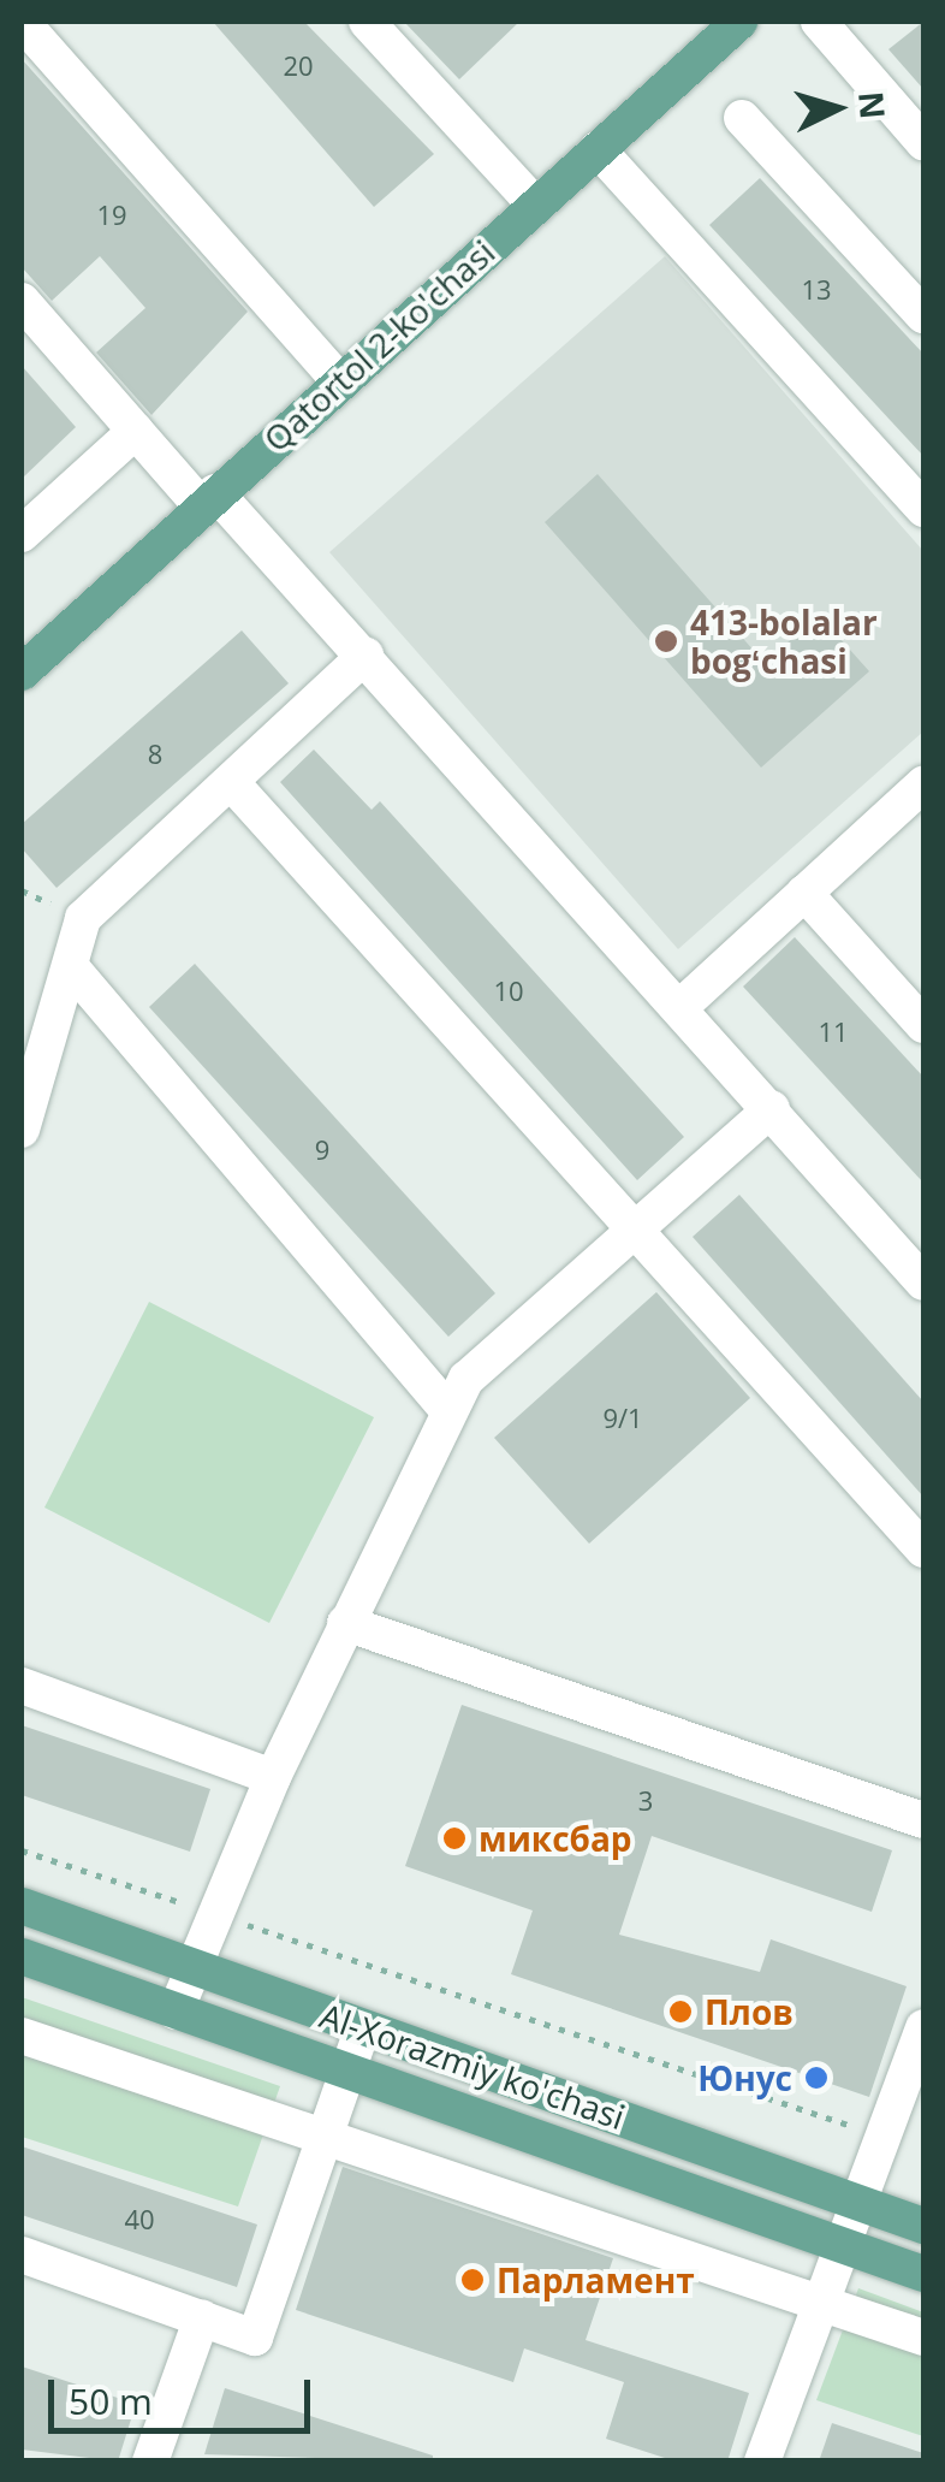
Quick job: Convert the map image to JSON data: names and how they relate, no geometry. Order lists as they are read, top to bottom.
{
  "streets": {
    "main road": ["Qatortol 2-ko'chasi", "Al-Xorazmiy ko'chasi"]
  },
  "places": [
    "413-bolalar bogʻchasi",
    "миксбар",
    "Плов",
    "Юнус",
    "Парламент"
  ],
  "house_numbers": [
    "20",
    "19",
    "13",
    "8",
    "10",
    "11",
    "9",
    "9/1",
    "3",
    "40"
  ],
  "scale_bar": "50 m",
  "north": "right"
}
